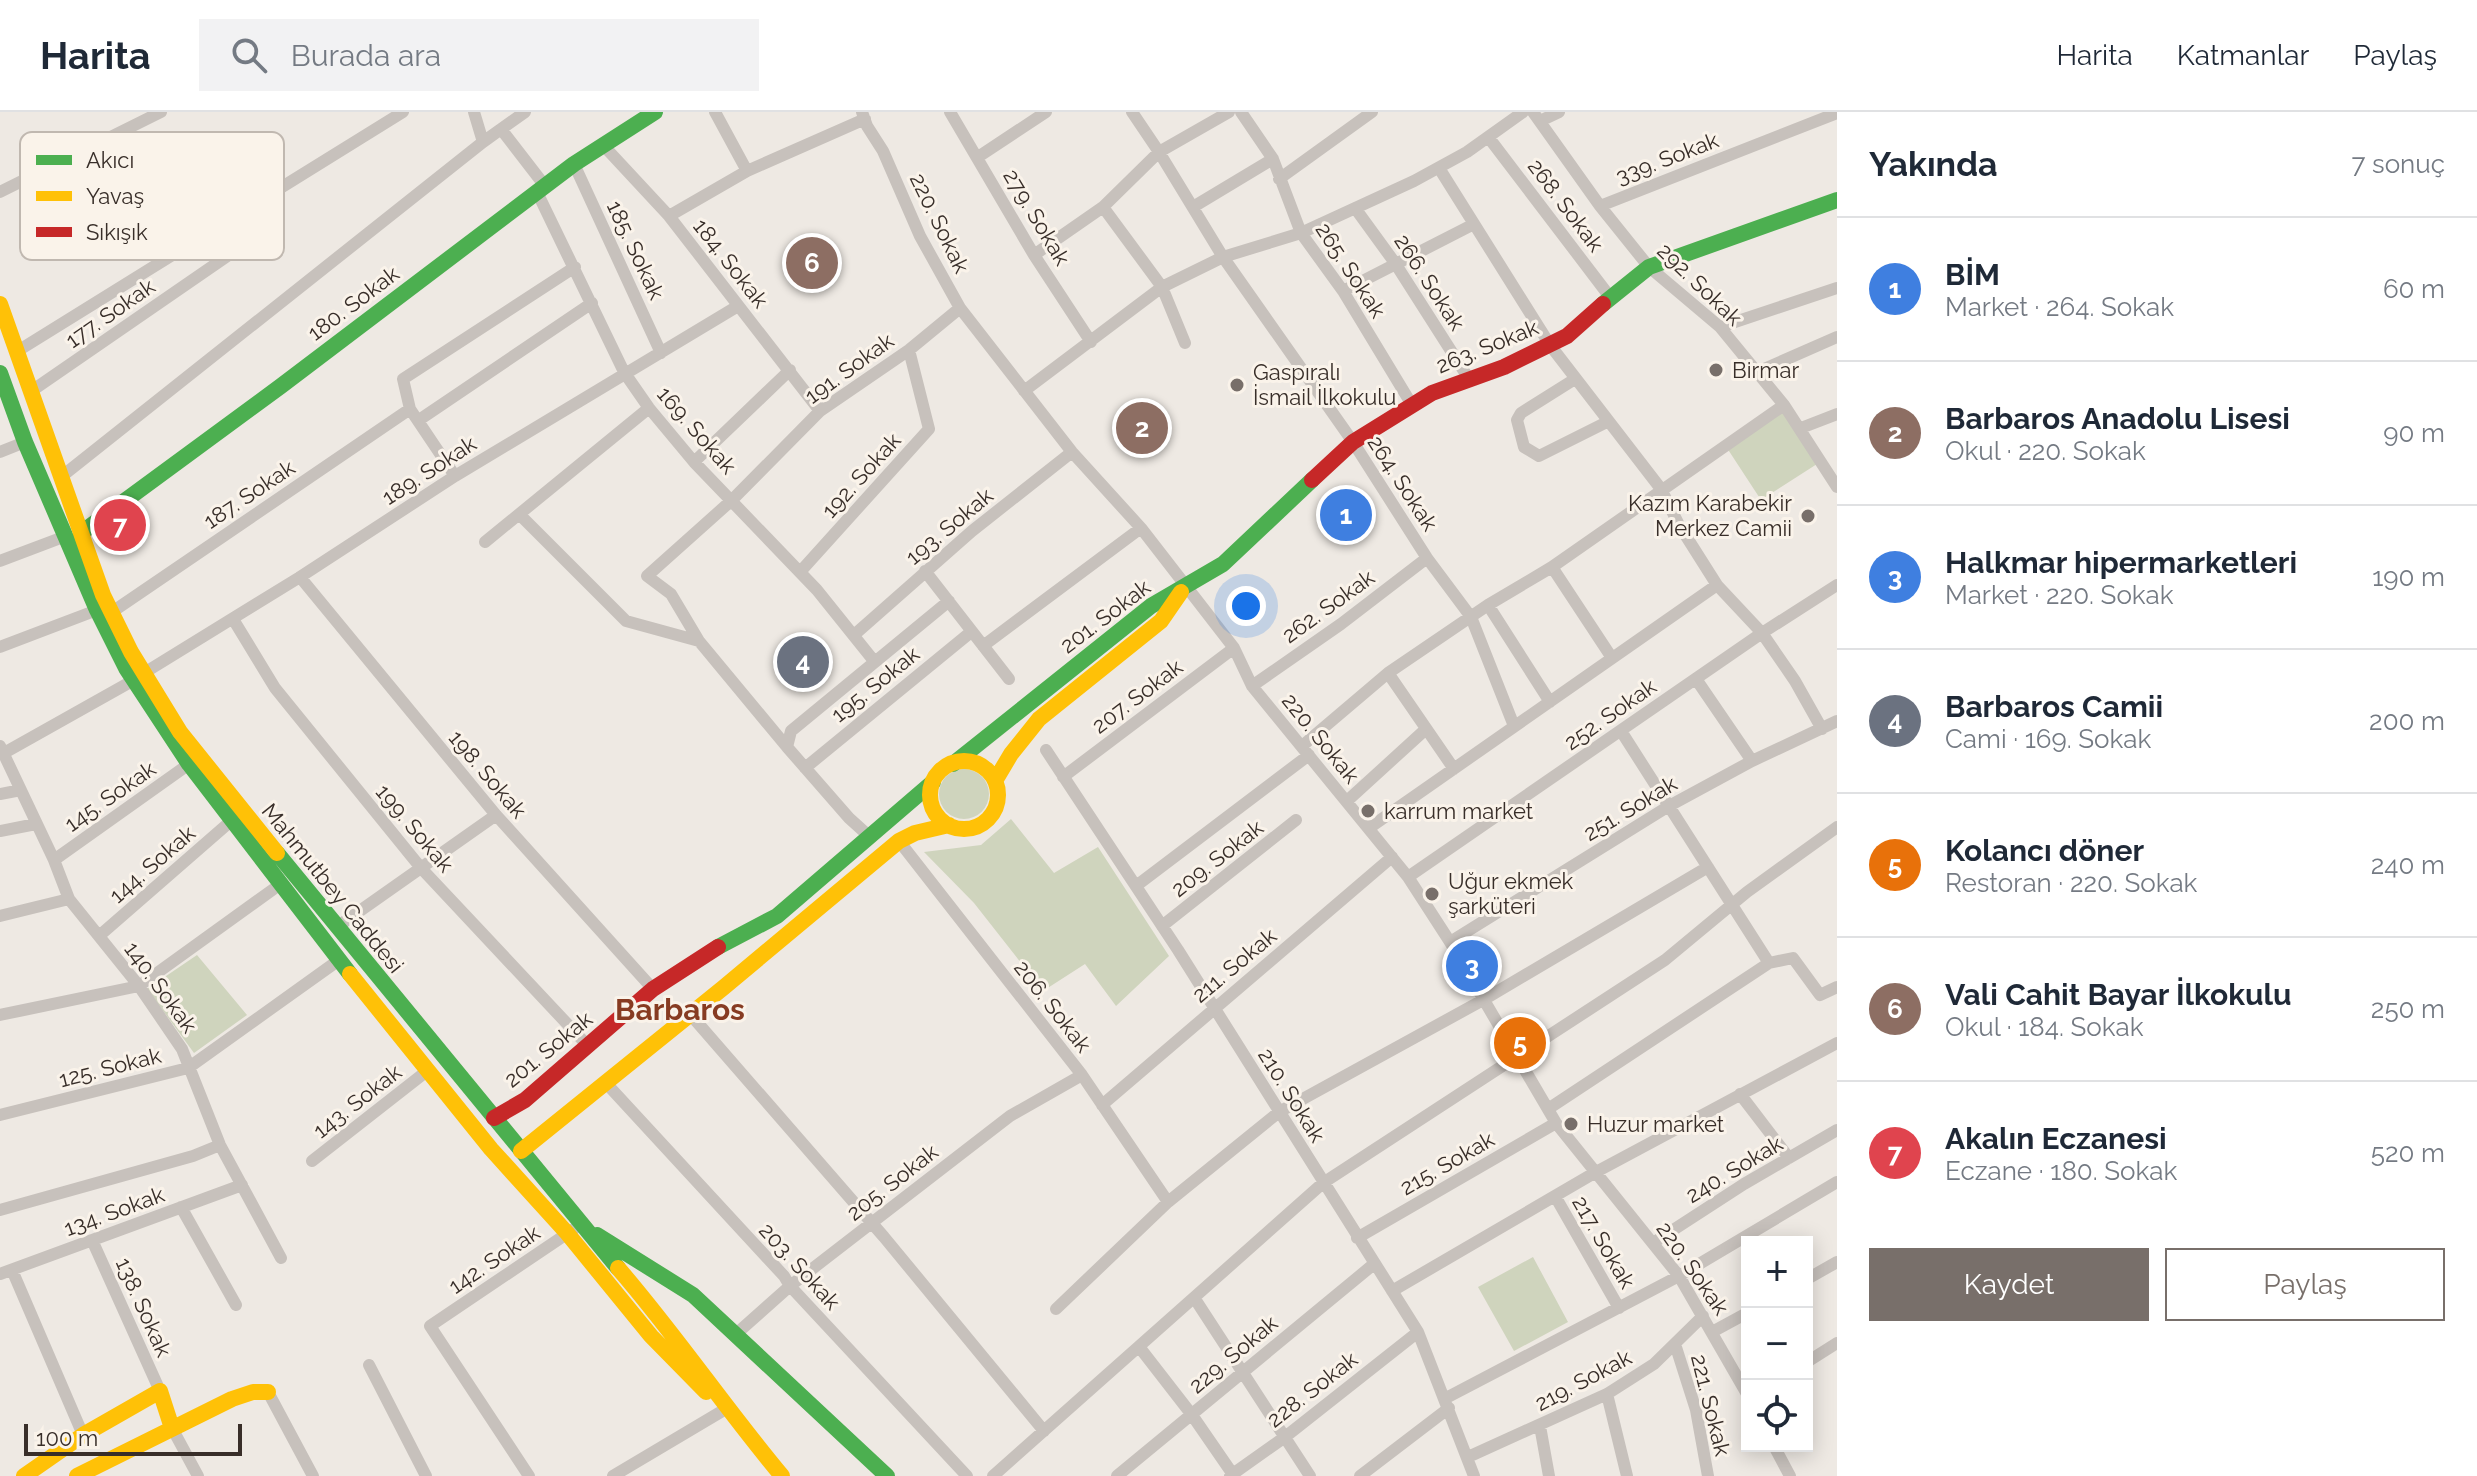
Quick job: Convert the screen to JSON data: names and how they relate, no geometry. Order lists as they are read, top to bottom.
{
  "streets": {
    "street": [
      "339. Sokak",
      "268. Sokak",
      "279. Sokak",
      "220. Sokak",
      "185. Sokak",
      "184. Sokak",
      "265. Sokak",
      "266. Sokak",
      "292. Sokak",
      "180. Sokak",
      "177. Sokak",
      "263. Sokak",
      "191. Sokak",
      "169. Sokak",
      "189. Sokak",
      "192. Sokak",
      "264. Sokak",
      "187. Sokak",
      "193. Sokak",
      "262. Sokak",
      "201. Sokak",
      "195. Sokak",
      "207. Sokak",
      "252. Sokak",
      "198. Sokak",
      "145. Sokak",
      "251. Sokak",
      "199. Sokak",
      "209. Sokak",
      "144. Sokak",
      "Mahmutbey Caddesi",
      "211. Sokak",
      "140. Sokak",
      "206. Sokak",
      "125. Sokak",
      "210. Sokak",
      "143. Sokak",
      "215. Sokak",
      "240. Sokak",
      "205. Sokak",
      "134. Sokak",
      "217. Sokak",
      "142. Sokak",
      "203. Sokak",
      "138. Sokak",
      "229. Sokak",
      "219. Sokak",
      "228. Sokak",
      "221. Sokak"
    ]
  },
  "crossings": [
    ["339. Sokak", "292. Sokak"],
    ["268. Sokak", "263. Sokak"],
    ["220. Sokak", "263. Sokak"],
    ["220. Sokak", "191. Sokak"],
    ["220. Sokak", "193. Sokak"],
    ["220. Sokak", "262. Sokak"],
    ["220. Sokak", "201. Sokak"],
    ["220. Sokak", "207. Sokak"],
    ["220. Sokak", "252. Sokak"],
    ["220. Sokak", "251. Sokak"],
    ["220. Sokak", "211. Sokak"],
    ["220. Sokak", "215. Sokak"],
    ["220. Sokak", "240. Sokak"],
    ["220. Sokak", "219. Sokak"],
    ["185. Sokak", "180. Sokak"],
    ["185. Sokak", "189. Sokak"],
    ["184. Sokak", "180. Sokak"],
    ["184. Sokak", "191. Sokak"],
    ["184. Sokak", "189. Sokak"],
    ["265. Sokak", "263. Sokak"],
    ["266. Sokak", "263. Sokak"],
    ["292. Sokak", "263. Sokak"],
    ["180. Sokak", "169. Sokak"],
    ["180. Sokak", "Mahmutbey Caddesi"],
    ["177. Sokak", "Mahmutbey Caddesi"],
    ["263. Sokak", "264. Sokak"],
    ["263. Sokak", "201. Sokak"],
    ["191. Sokak", "169. Sokak"],
    ["191. Sokak", "192. Sokak"],
    ["169. Sokak", "189. Sokak"],
    ["169. Sokak", "192. Sokak"],
    ["169. Sokak", "193. Sokak"],
    ["189. Sokak", "198. Sokak"],
    ["189. Sokak", "199. Sokak"],
    ["189. Sokak", "Mahmutbey Caddesi"],
    ["189. Sokak", "140. Sokak"],
    ["264. Sokak", "262. Sokak"],
    ["187. Sokak", "Mahmutbey Caddesi"],
    ["201. Sokak", "198. Sokak"],
    ["201. Sokak", "199. Sokak"],
    ["201. Sokak", "Mahmutbey Caddesi"],
    ["201. Sokak", "206. Sokak"],
    ["201. Sokak", "203. Sokak"],
    ["207. Sokak", "210. Sokak"],
    ["145. Sokak", "Mahmutbey Caddesi"],
    ["145. Sokak", "140. Sokak"],
    ["209. Sokak", "210. Sokak"],
    ["144. Sokak", "Mahmutbey Caddesi"],
    ["144. Sokak", "140. Sokak"],
    ["Mahmutbey Caddesi", "125. Sokak"],
    ["Mahmutbey Caddesi", "143. Sokak"],
    ["Mahmutbey Caddesi", "142. Sokak"],
    ["211. Sokak", "206. Sokak"],
    ["211. Sokak", "210. Sokak"],
    ["140. Sokak", "125. Sokak"],
    ["140. Sokak", "134. Sokak"],
    ["206. Sokak", "205. Sokak"],
    ["210. Sokak", "215. Sokak"],
    ["210. Sokak", "229. Sokak"],
    ["210. Sokak", "219. Sokak"],
    ["210. Sokak", "228. Sokak"],
    ["205. Sokak", "203. Sokak"],
    ["134. Sokak", "138. Sokak"],
    ["219. Sokak", "221. Sokak"]
  ],
  "districts": ["Barbaros"],
  "places": [
    "Birmar",
    "Gaspıralı İsmail İlkokulu",
    "Kazım Karabekir Merkez Camii",
    "karrum market",
    "Uğur ekmek şarküteri",
    "Huzur market"
  ],
  "legend": ["Akıcı", "Yavaş", "Sıkışık"],
  "scale_bar": "100 m",
  "page": {
    "header": "Harita",
    "search": "Burada ara",
    "nav": ["Harita", "Katmanlar", "Paylaş"],
    "heading": ["Yakında", "7 sonuç"],
    "list": [
      {
        "mark": "1",
        "name": "BİM",
        "note": "Market · 264. Sokak",
        "value": "60 m"
      },
      {
        "mark": "2",
        "name": "Barbaros Anadolu Lisesi",
        "note": "Okul · 220. Sokak",
        "value": "90 m"
      },
      {
        "mark": "3",
        "name": "Halkmar hipermarketleri",
        "note": "Market · 220. Sokak",
        "value": "190 m"
      },
      {
        "mark": "4",
        "name": "Barbaros Camii",
        "note": "Cami · 169. Sokak",
        "value": "200 m"
      },
      {
        "mark": "5",
        "name": "Kolancı döner",
        "note": "Restoran · 220. Sokak",
        "value": "240 m"
      },
      {
        "mark": "6",
        "name": "Vali Cahit Bayar İlkokulu",
        "note": "Okul · 184. Sokak",
        "value": "250 m"
      },
      {
        "mark": "7",
        "name": "Akalın Eczanesi",
        "note": "Eczane · 180. Sokak",
        "value": "520 m"
      }
    ],
    "pins": [
      "6",
      "2",
      "1",
      "7",
      "4",
      "3",
      "5"
    ],
    "buttons": ["Kaydet", "Paylaş"],
    "map_buttons": ["+", "−"],
    "scale": "100 m"
  }
}
